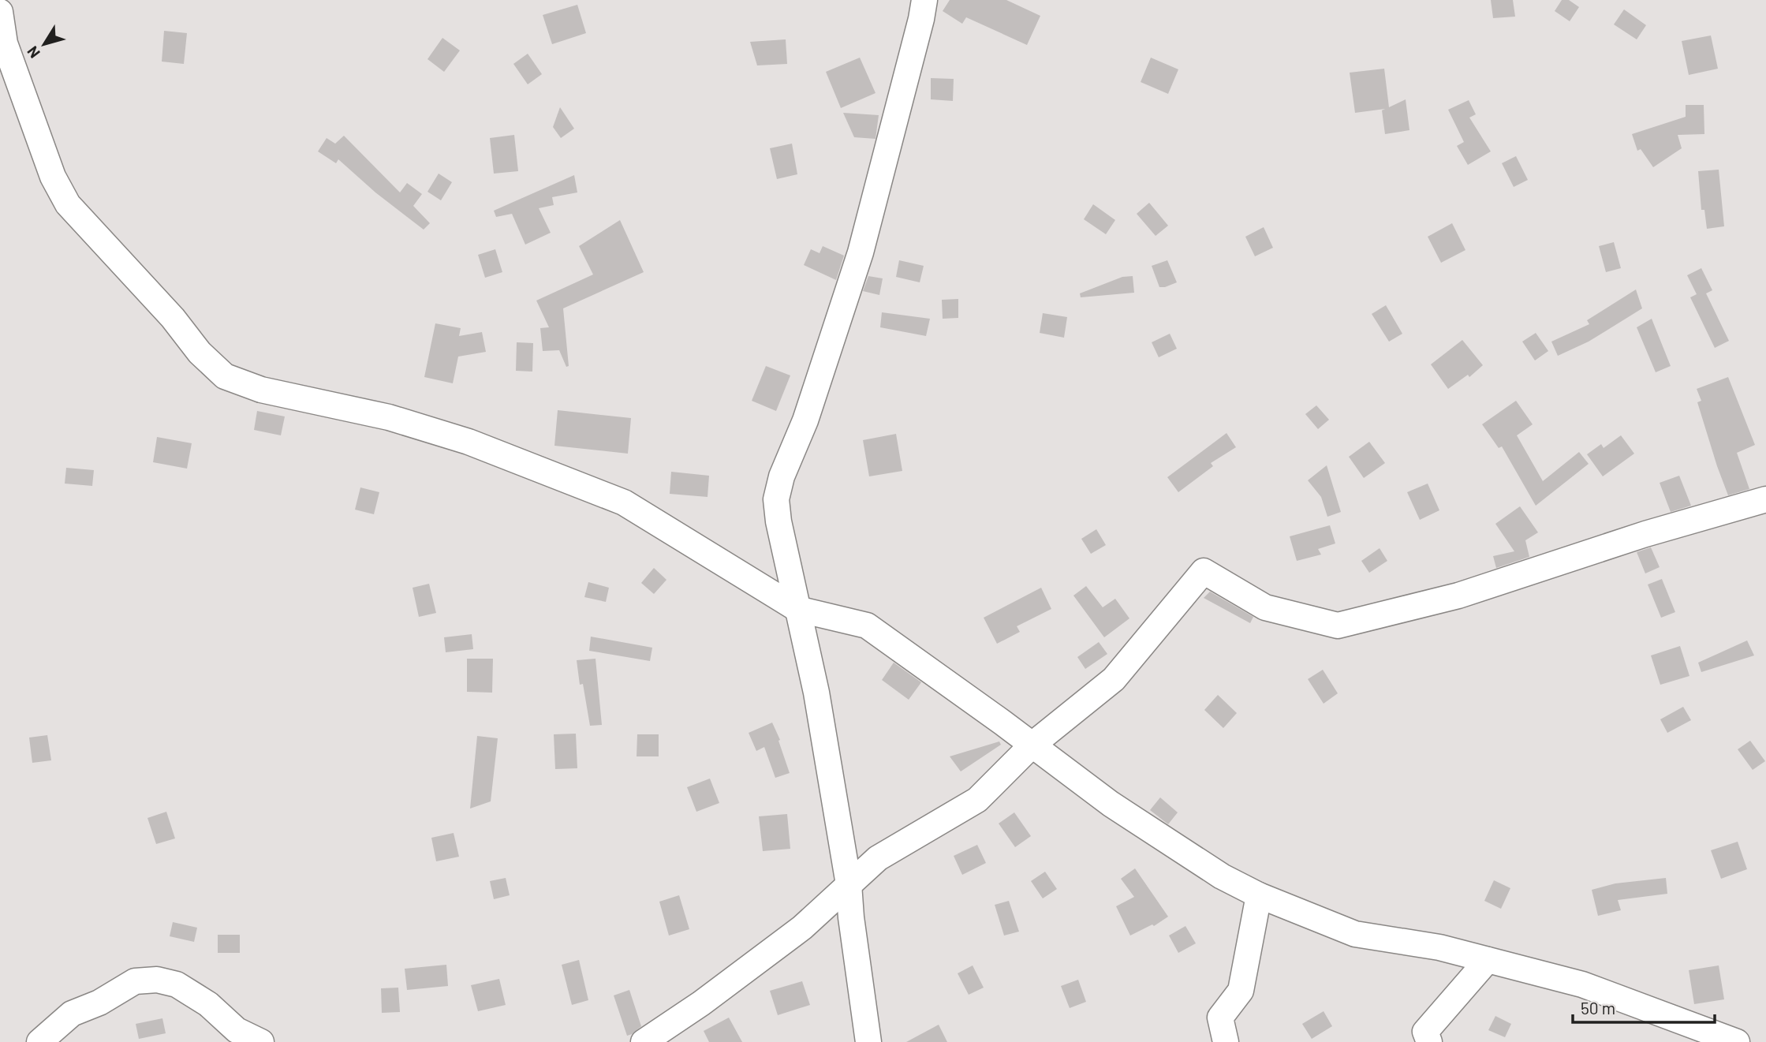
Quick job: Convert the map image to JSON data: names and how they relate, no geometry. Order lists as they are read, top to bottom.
{
  "scale_bar": "50 m",
  "north": "bottom left"
}
